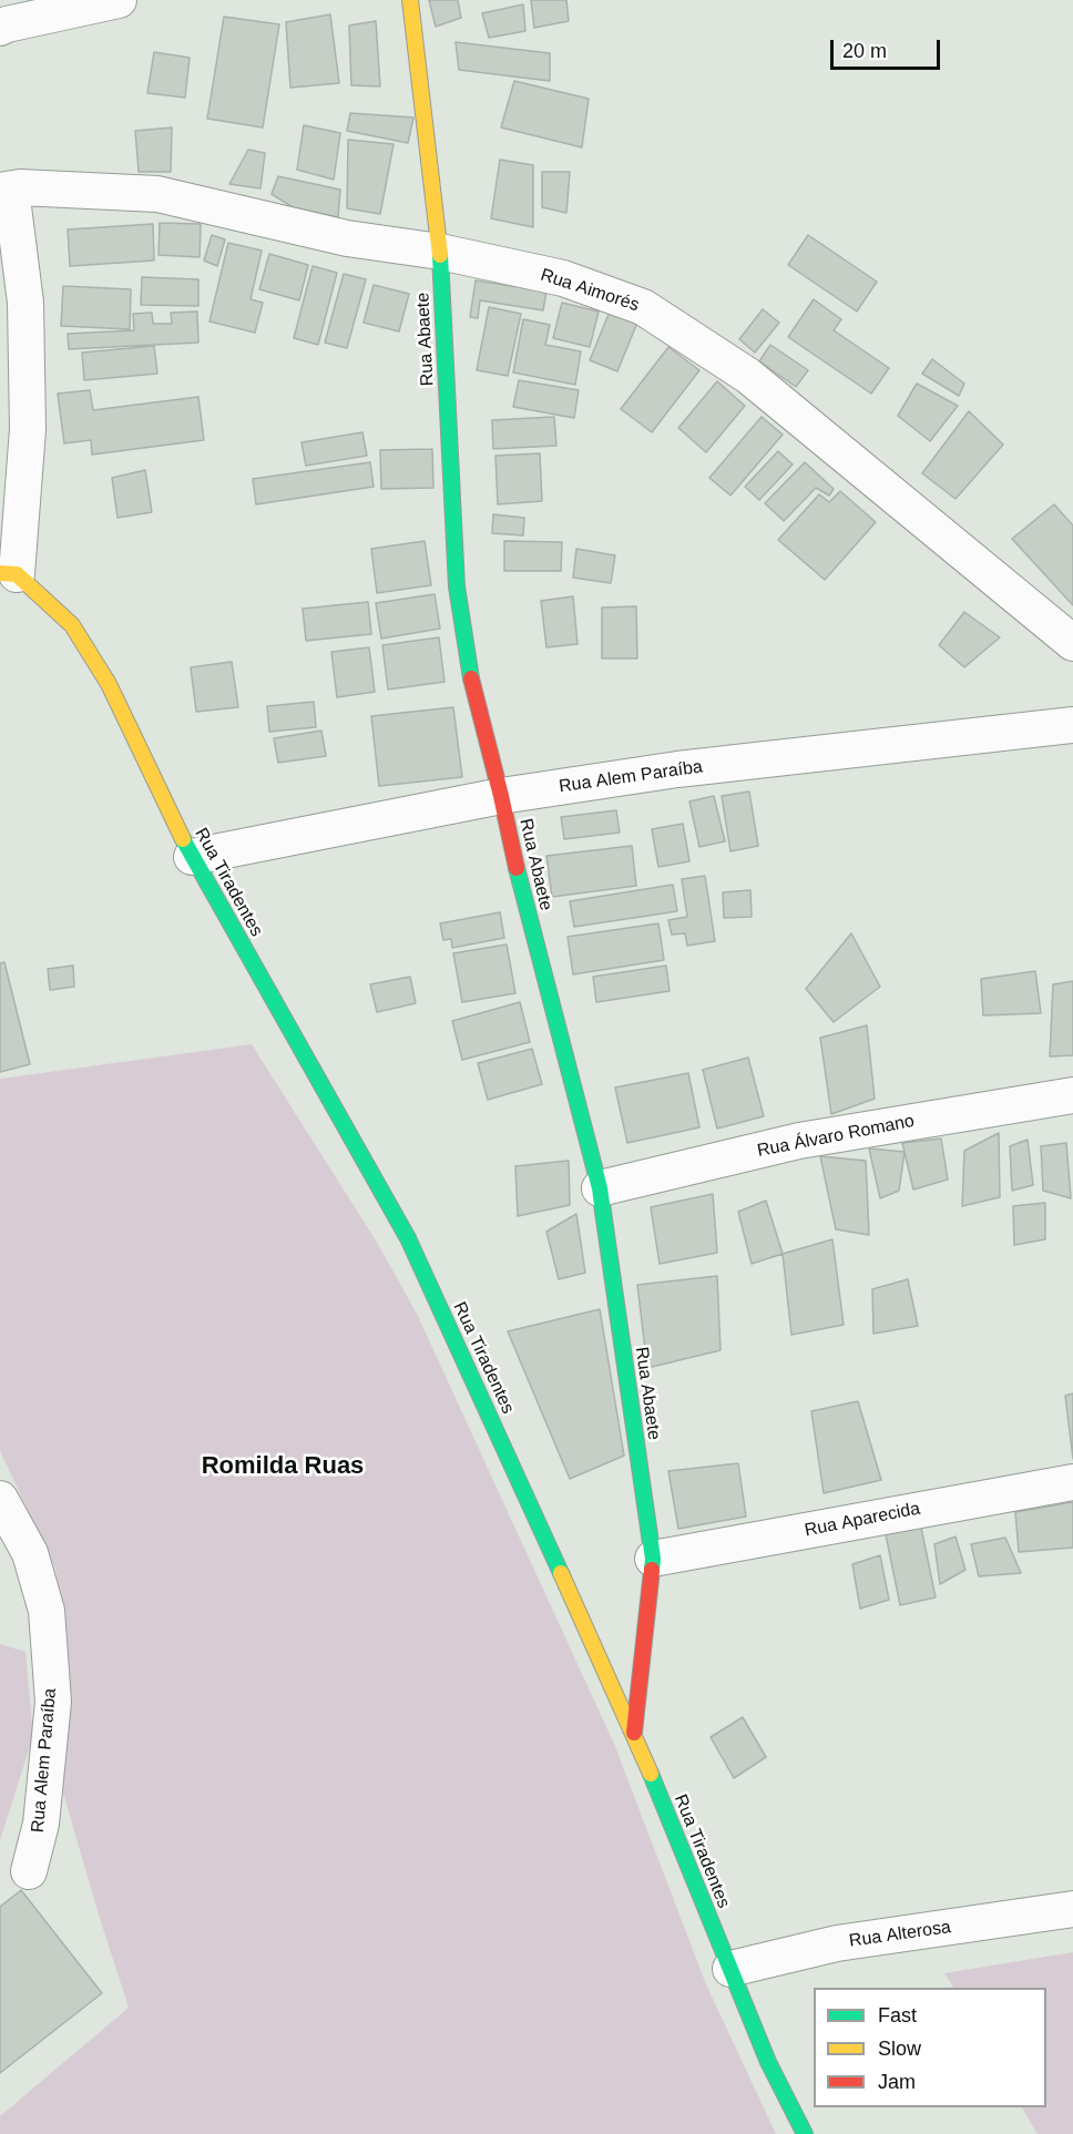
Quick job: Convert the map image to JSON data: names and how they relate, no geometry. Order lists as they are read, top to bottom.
{
  "streets": {
    "street": [
      "Rua Aimorés",
      "Rua Abaete",
      "Rua Alem Paraíba",
      "Rua Tiradentes",
      "Rua Álvaro Romano",
      "Rua Aparecida",
      "Rua Alterosa"
    ]
  },
  "crossings": [
    ["Rua Aimorés", "Rua Abaete"],
    ["Rua Abaete", "Rua Alem Paraíba"],
    ["Rua Abaete", "Rua Tiradentes"],
    ["Rua Abaete", "Rua Álvaro Romano"],
    ["Rua Abaete", "Rua Aparecida"],
    ["Rua Alem Paraíba", "Rua Tiradentes"],
    ["Rua Tiradentes", "Rua Alterosa"]
  ],
  "districts": ["Romilda Ruas"],
  "legend": ["Fast", "Slow", "Jam"],
  "scale_bar": "20 m"
}
